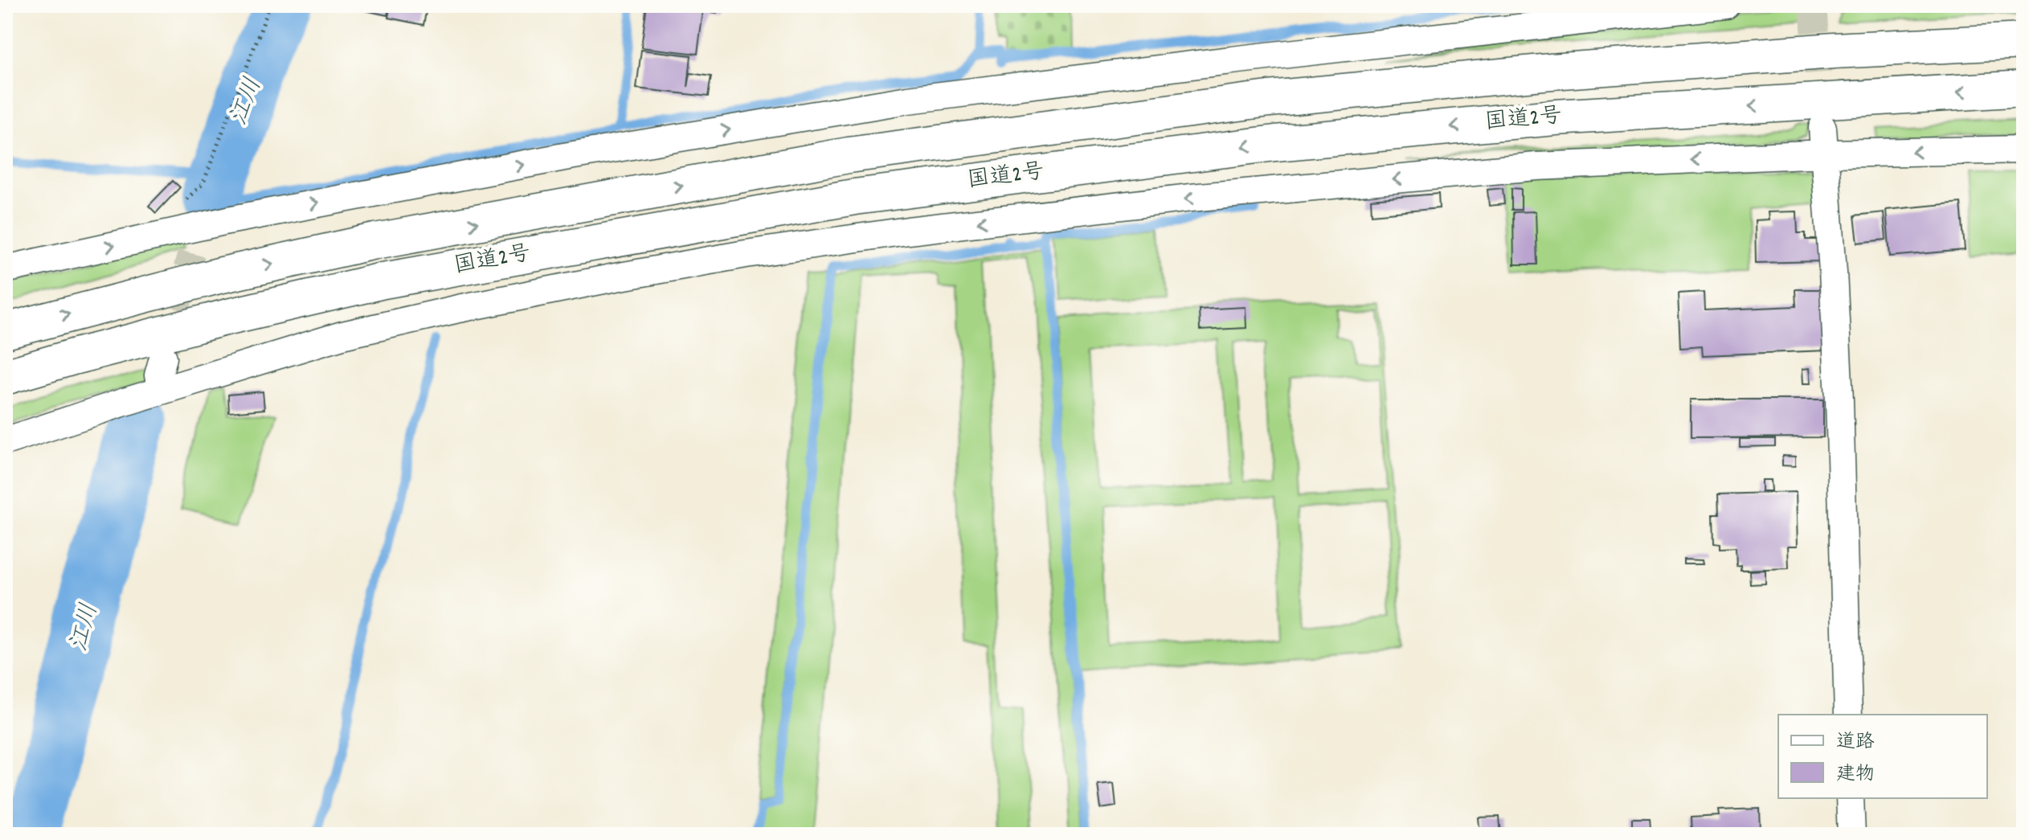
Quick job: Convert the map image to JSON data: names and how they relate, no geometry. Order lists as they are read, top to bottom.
{
  "streets": {
    "highway": ["国道2号"]
  },
  "water": ["江川"],
  "legend": ["道路", "建物"]
}
